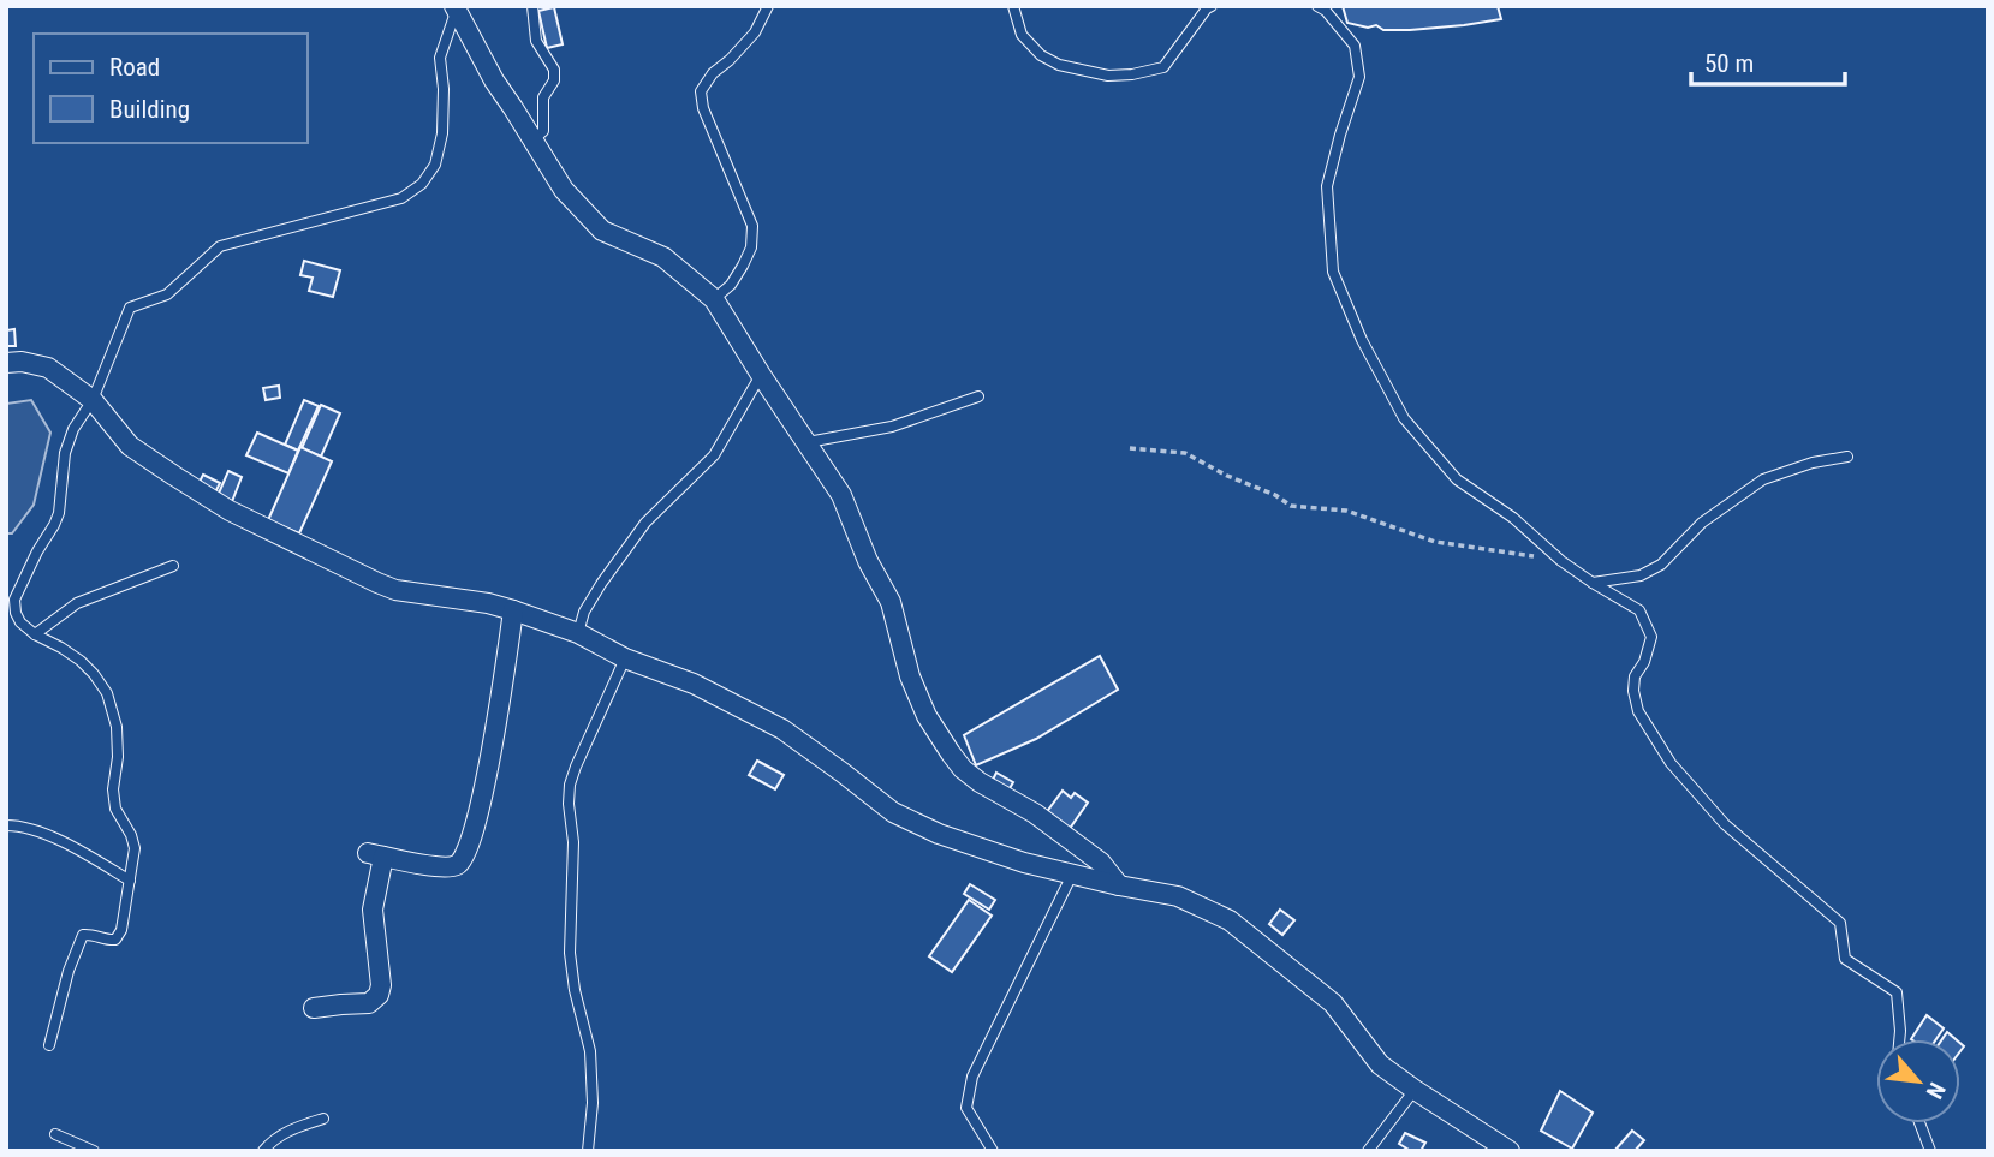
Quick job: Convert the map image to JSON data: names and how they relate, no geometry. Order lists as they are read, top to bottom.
{
  "legend": ["Road", "Building"],
  "scale_bar": "50 m",
  "north": "bottom right"
}
